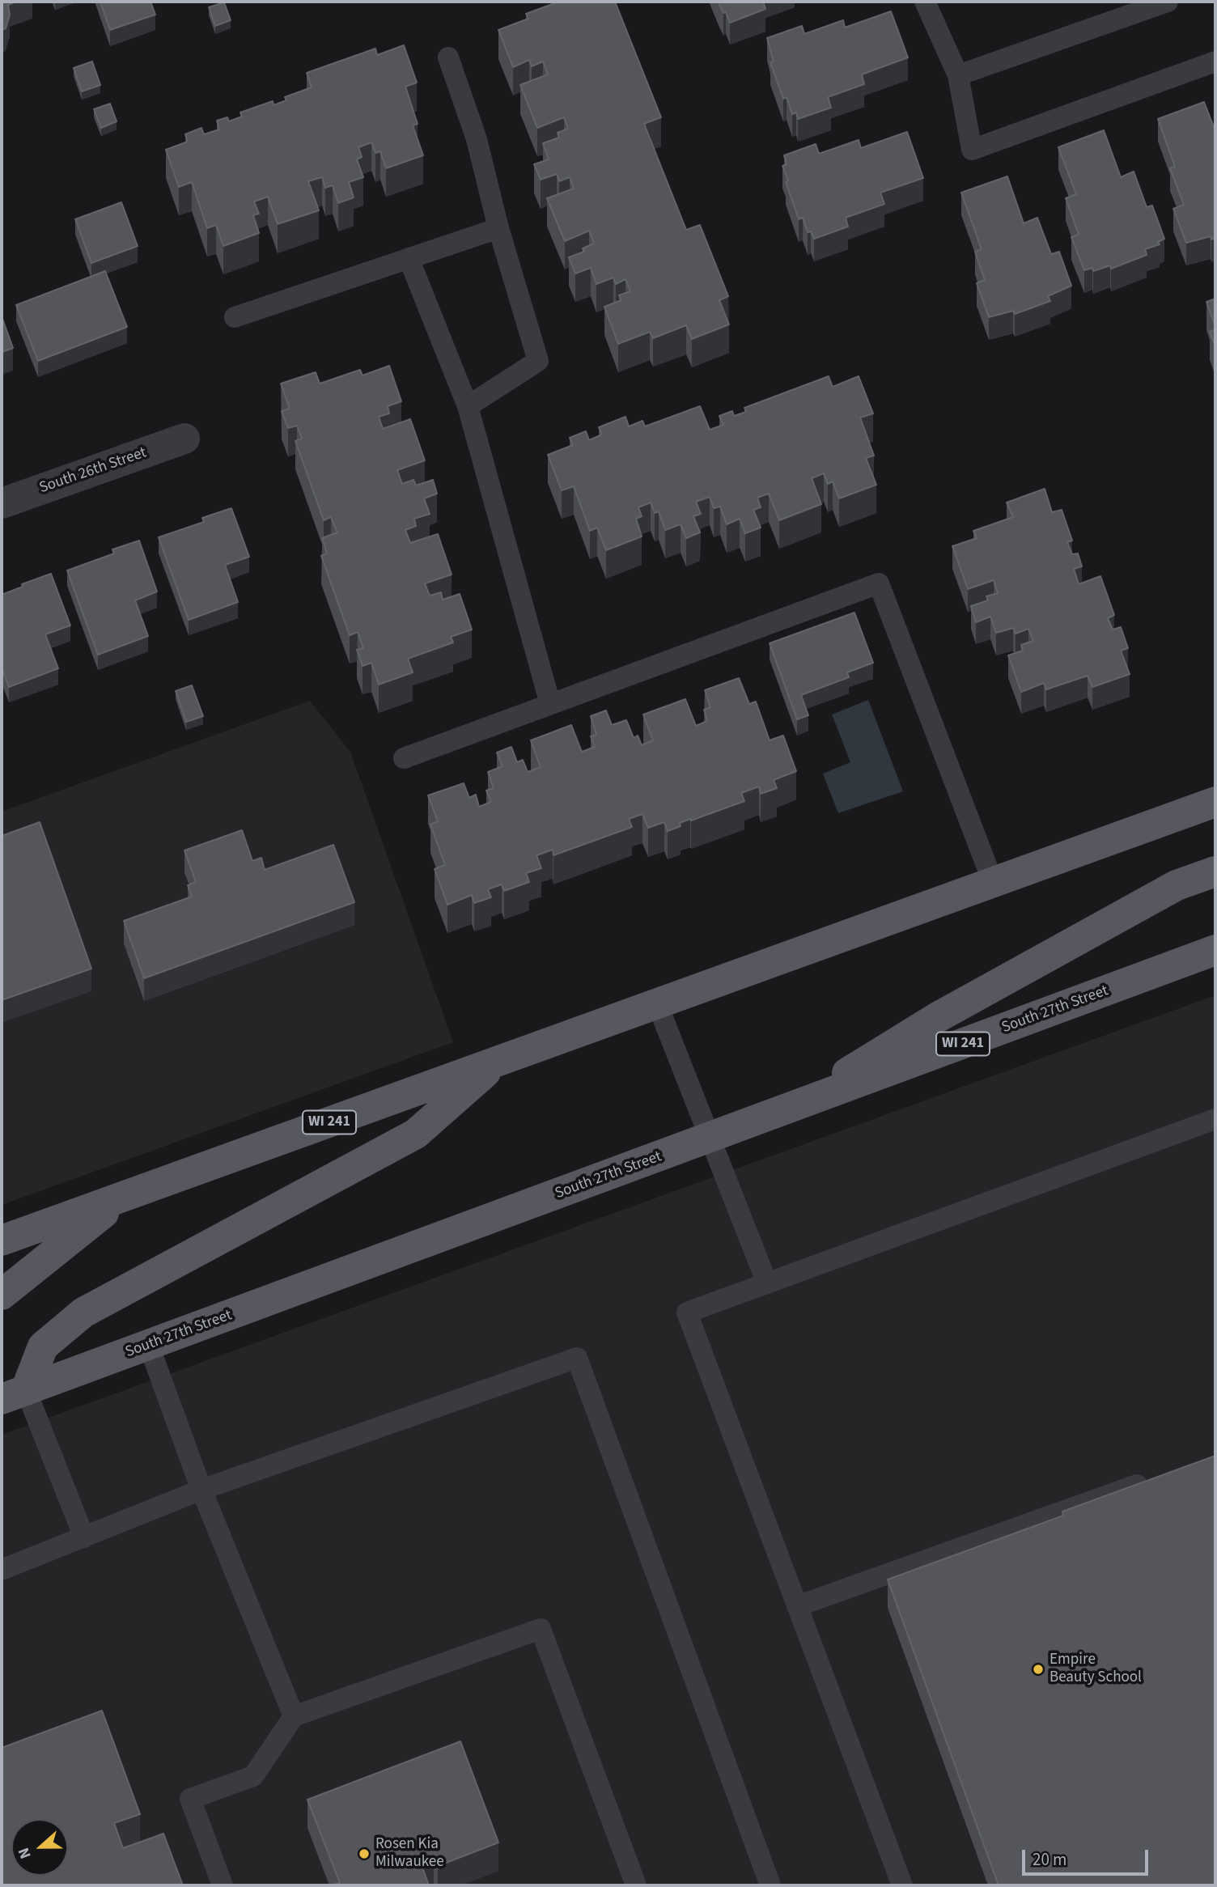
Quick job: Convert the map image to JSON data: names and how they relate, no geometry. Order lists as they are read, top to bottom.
{
  "streets": {
    "main road": ["South 27th Street", "WI 241"],
    "street": ["South 26th Street"]
  },
  "places": ["Empire Beauty School", "Rosen Kia Milwaukee"],
  "scale_bar": "20 m",
  "north": "left"
}
